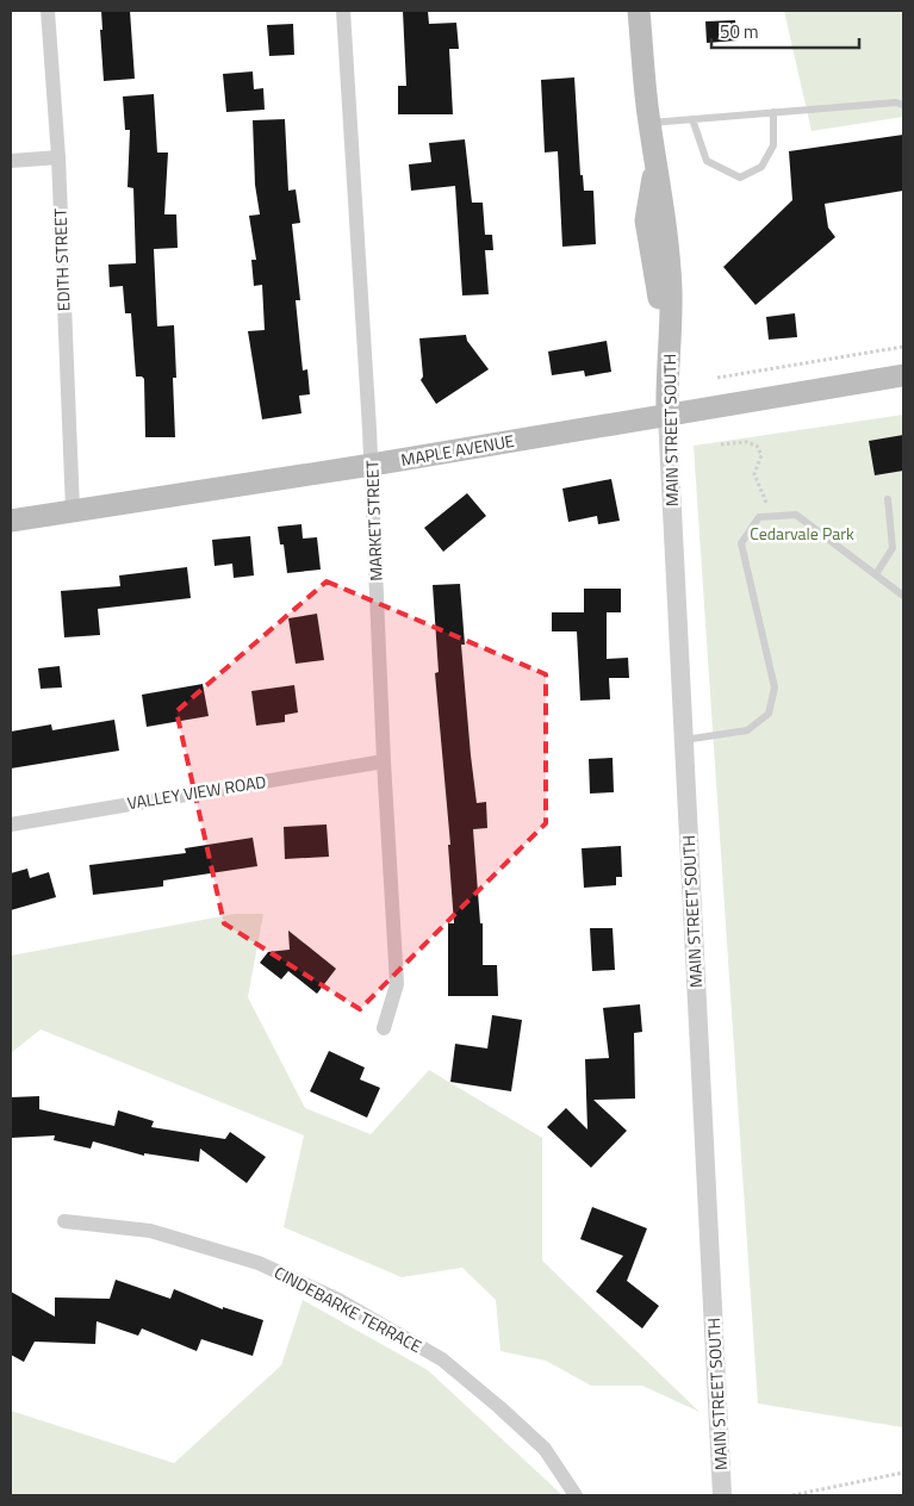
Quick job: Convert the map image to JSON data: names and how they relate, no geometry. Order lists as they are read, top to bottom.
{
  "streets": {
    "main road": ["MAIN STREET SOUTH", "MAPLE AVENUE"],
    "street": [
      "EDITH STREET",
      "MARKET STREET",
      "VALLEY VIEW ROAD",
      "CINDEBARKE TERRACE"
    ]
  },
  "crossings": [
    ["EDITH STREET", "MAPLE AVENUE"],
    ["MAIN STREET SOUTH", "MAPLE AVENUE"],
    ["MAPLE AVENUE", "MARKET STREET"],
    ["MARKET STREET", "VALLEY VIEW ROAD"]
  ],
  "parks": ["Cedarvale Park"],
  "scale_bar": "50 m"
}
